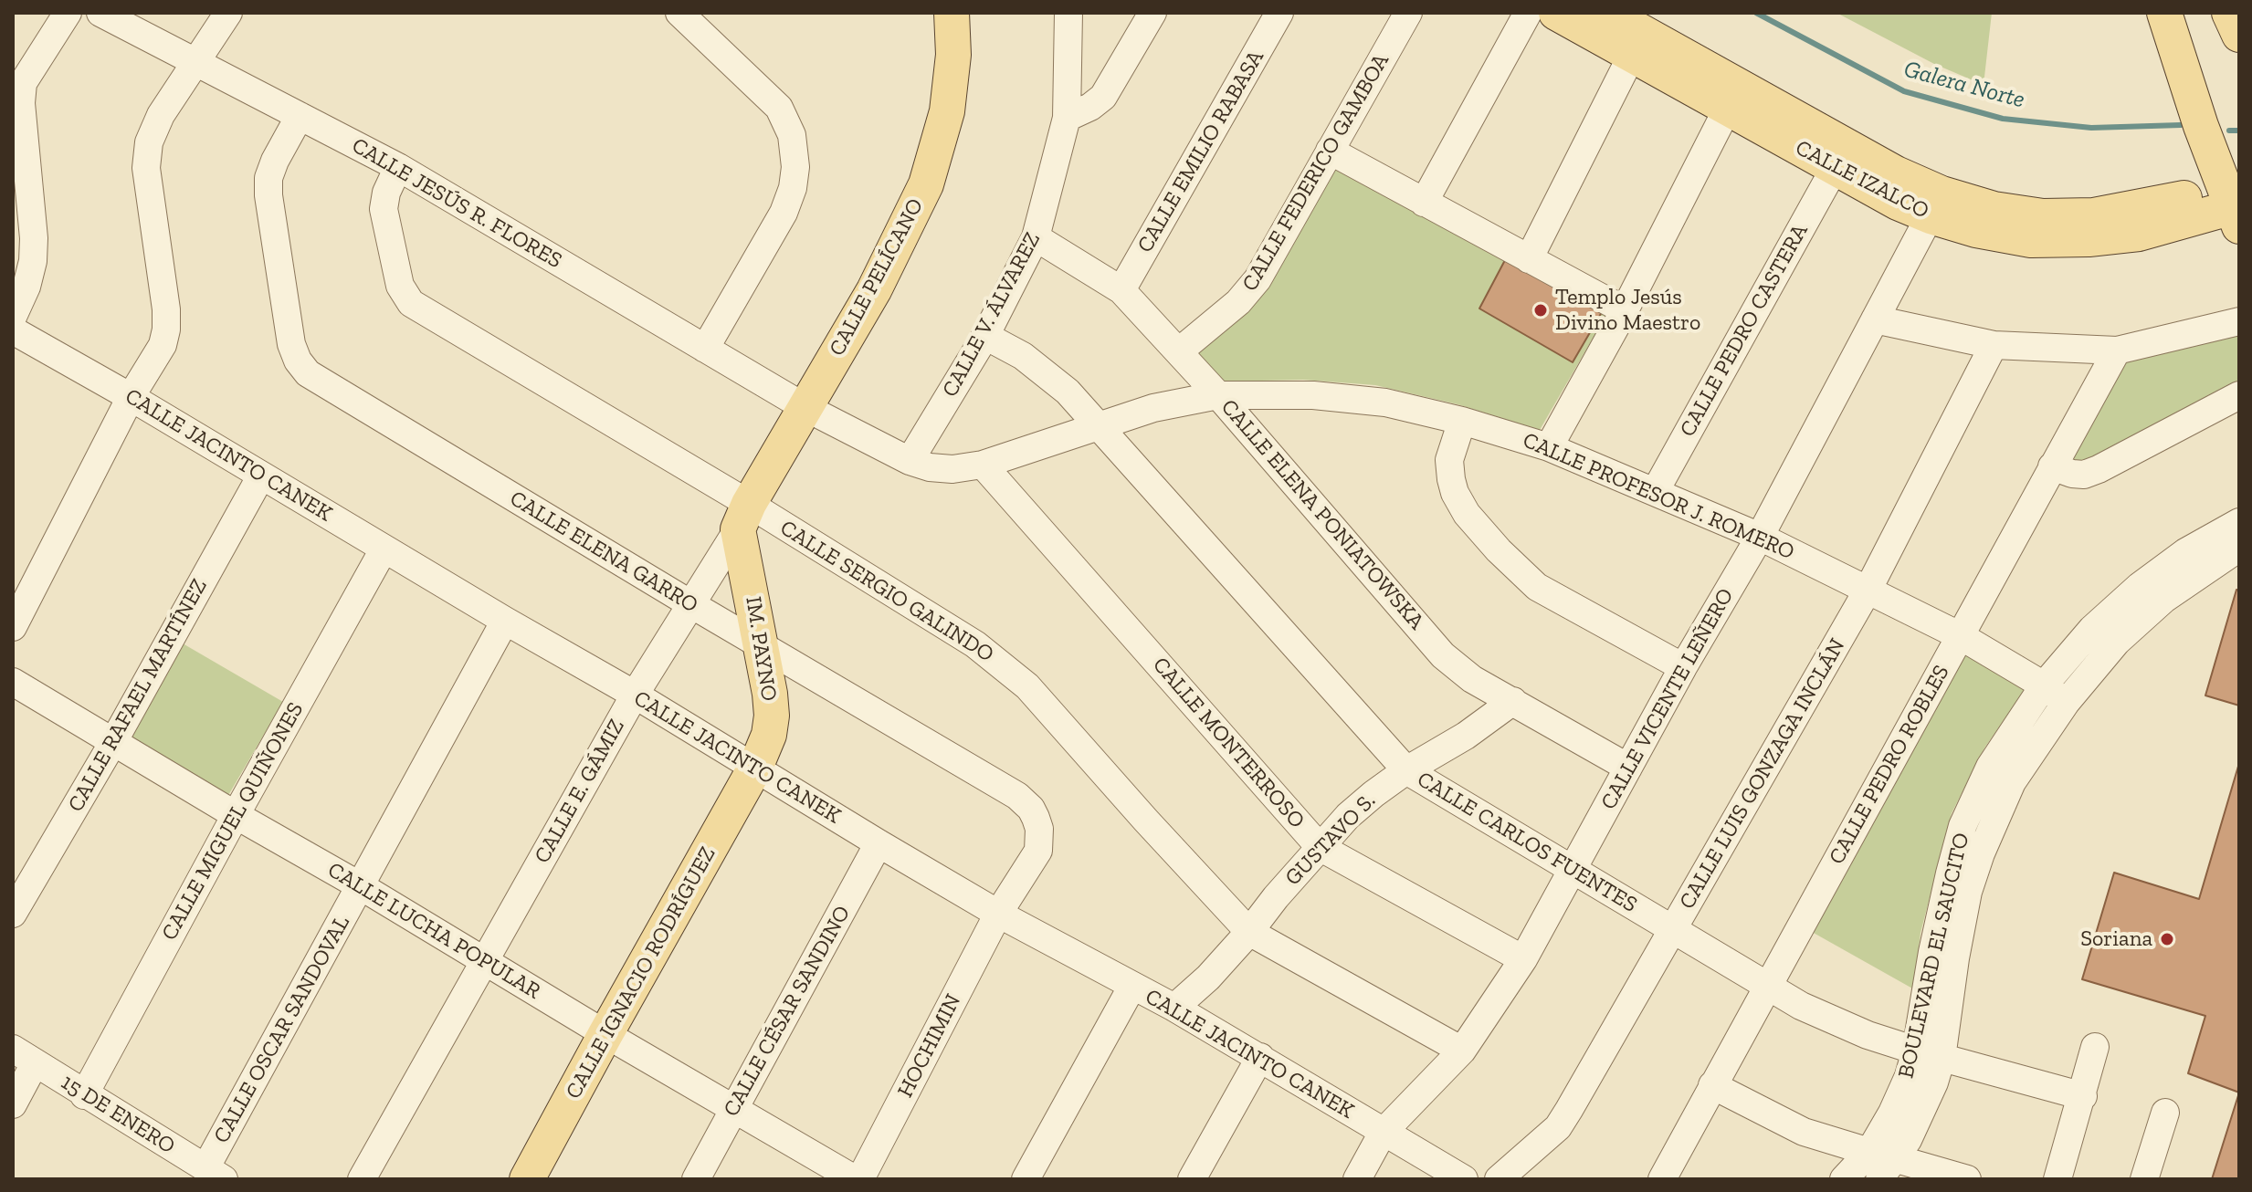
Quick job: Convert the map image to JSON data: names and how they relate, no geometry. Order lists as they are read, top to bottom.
{
  "streets": {
    "main road": [
      "CALLE IZALCO",
      "CALLE PELÍCANO",
      "IM. PAYNO",
      "CALLE E. GÁMIZ",
      "CALLE IGNACIO RODRÍGUEZ"
    ],
    "street": [
      "CALLE EMILIO RABASA",
      "CALLE FEDERICO GAMBOA",
      "CALLE JESÚS R. FLORES",
      "CALLE V. ÁLVAREZ",
      "CALLE PEDRO CASTERA",
      "CALLE JACINTO CANEK",
      "CALLE PROFESOR J. ROMERO",
      "CALLE ELENA PONIATOWSKA",
      "CALLE ELENA GARRO",
      "CALLE SERGIO GALINDO",
      "CALLE RAFAEL MARTÍNEZ",
      "CALLE VICENTE LEÑERO",
      "CALLE MONTERROSO",
      "CALLE PEDRO ROBLES",
      "CALLE LUIS GONZAGA INCLÁN",
      "CALLE MIGUEL QUIÑONES",
      "GUSTAVO S.",
      "CALLE CARLOS FUENTES",
      "CALLE LUCHA POPULAR",
      "BOULEVARD EL SAUCITO",
      "CALLE CÉSAR SANDINO",
      "CALLE OSCAR SANDOVAL",
      "HOCHIMIN",
      "15 DE ENERO"
    ]
  },
  "crossings": [
    ["CALLE EMILIO RABASA", "CALLE ELENA PONIATOWSKA"],
    ["CALLE FEDERICO GAMBOA", "CALLE ELENA PONIATOWSKA"],
    ["CALLE IZALCO", "CALLE PEDRO CASTERA"],
    ["CALLE IZALCO", "CALLE VICENTE LEÑERO"],
    ["CALLE JESÚS R. FLORES", "CALLE PELÍCANO"],
    ["CALLE JESÚS R. FLORES", "CALLE PROFESOR J. ROMERO"],
    ["CALLE JESÚS R. FLORES", "CALLE ELENA GARRO"],
    ["CALLE JESÚS R. FLORES", "CALLE SERGIO GALINDO"],
    ["CALLE JESÚS R. FLORES", "CALLE E. GÁMIZ"],
    ["CALLE PELÍCANO", "CALLE PROFESOR J. ROMERO"],
    ["CALLE PELÍCANO", "CALLE E. GÁMIZ"],
    ["CALLE V. ÁLVAREZ", "CALLE PROFESOR J. ROMERO"],
    ["CALLE V. ÁLVAREZ", "CALLE ELENA PONIATOWSKA"],
    ["CALLE V. ÁLVAREZ", "CALLE CARLOS FUENTES"],
    ["CALLE PEDRO CASTERA", "CALLE PROFESOR J. ROMERO"],
    ["CALLE JACINTO CANEK", "CALLE ELENA GARRO"],
    ["CALLE JACINTO CANEK", "IM. PAYNO"],
    ["CALLE JACINTO CANEK", "CALLE RAFAEL MARTÍNEZ"],
    ["CALLE JACINTO CANEK", "CALLE VICENTE LEÑERO"],
    ["CALLE JACINTO CANEK", "CALLE E. GÁMIZ"],
    ["CALLE JACINTO CANEK", "CALLE MIGUEL QUIÑONES"],
    ["CALLE JACINTO CANEK", "GUSTAVO S."],
    ["CALLE JACINTO CANEK", "CALLE IGNACIO RODRÍGUEZ"],
    ["CALLE JACINTO CANEK", "CALLE CÉSAR SANDINO"],
    ["CALLE JACINTO CANEK", "CALLE OSCAR SANDOVAL"],
    ["CALLE JACINTO CANEK", "HOCHIMIN"],
    ["CALLE PROFESOR J. ROMERO", "CALLE ELENA PONIATOWSKA"],
    ["CALLE PROFESOR J. ROMERO", "CALLE VICENTE LEÑERO"],
    ["CALLE PROFESOR J. ROMERO", "CALLE MONTERROSO"],
    ["CALLE PROFESOR J. ROMERO", "CALLE PEDRO ROBLES"],
    ["CALLE PROFESOR J. ROMERO", "CALLE LUIS GONZAGA INCLÁN"],
    ["CALLE PROFESOR J. ROMERO", "CALLE E. GÁMIZ"],
    ["CALLE PROFESOR J. ROMERO", "CALLE CARLOS FUENTES"],
    ["CALLE PROFESOR J. ROMERO", "BOULEVARD EL SAUCITO"],
    ["CALLE ELENA PONIATOWSKA", "CALLE VICENTE LEÑERO"],
    ["CALLE ELENA PONIATOWSKA", "GUSTAVO S."],
    ["CALLE ELENA GARRO", "IM. PAYNO"],
    ["CALLE ELENA GARRO", "CALLE E. GÁMIZ"],
    ["CALLE ELENA GARRO", "HOCHIMIN"],
    ["CALLE SERGIO GALINDO", "IM. PAYNO"],
    ["CALLE SERGIO GALINDO", "CALLE VICENTE LEÑERO"],
    ["CALLE SERGIO GALINDO", "CALLE E. GÁMIZ"],
    ["CALLE SERGIO GALINDO", "GUSTAVO S."],
    ["IM. PAYNO", "CALLE E. GÁMIZ"],
    ["IM. PAYNO", "CALLE IGNACIO RODRÍGUEZ"],
    ["CALLE RAFAEL MARTÍNEZ", "CALLE LUCHA POPULAR"],
    ["CALLE VICENTE LEÑERO", "CALLE MONTERROSO"],
    ["CALLE VICENTE LEÑERO", "CALLE CARLOS FUENTES"],
    ["CALLE MONTERROSO", "GUSTAVO S."],
    ["CALLE PEDRO ROBLES", "CALLE CARLOS FUENTES"],
    ["CALLE LUIS GONZAGA INCLÁN", "CALLE CARLOS FUENTES"],
    ["CALLE E. GÁMIZ", "CALLE LUCHA POPULAR"],
    ["CALLE MIGUEL QUIÑONES", "CALLE LUCHA POPULAR"],
    ["CALLE MIGUEL QUIÑONES", "15 DE ENERO"],
    ["GUSTAVO S.", "CALLE CARLOS FUENTES"],
    ["CALLE CARLOS FUENTES", "BOULEVARD EL SAUCITO"],
    ["CALLE LUCHA POPULAR", "CALLE IGNACIO RODRÍGUEZ"],
    ["CALLE LUCHA POPULAR", "CALLE CÉSAR SANDINO"],
    ["CALLE LUCHA POPULAR", "CALLE OSCAR SANDOVAL"],
    ["CALLE OSCAR SANDOVAL", "15 DE ENERO"]
  ],
  "water": ["Galera Norte"],
  "places": ["Templo Jesús Divino Maestro", "Soriana"]
}
